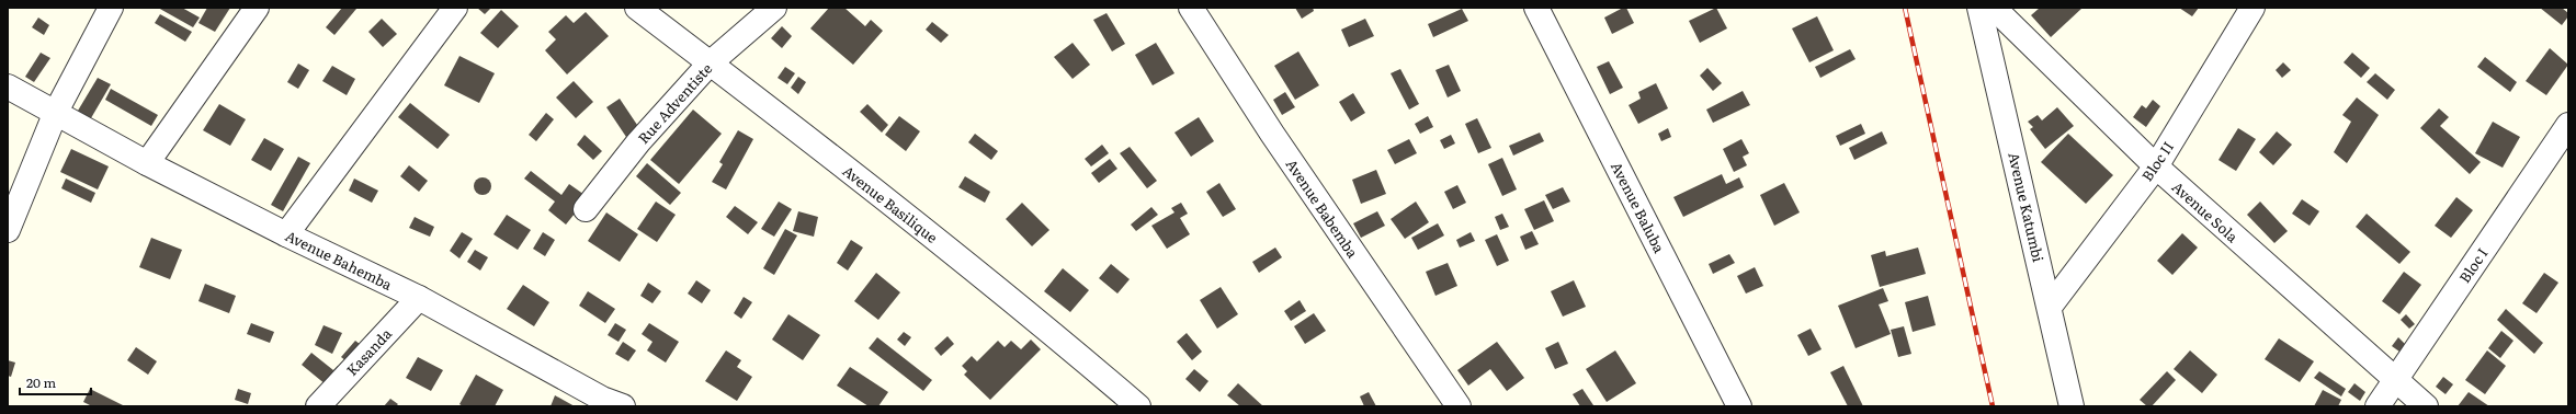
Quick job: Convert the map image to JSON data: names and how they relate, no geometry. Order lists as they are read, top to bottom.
{
  "streets": {
    "street": [
      "Rue Adventiste",
      "Bloc II",
      "Avenue Basilique",
      "Avenue Baluba",
      "Avenue Katumbi",
      "Avenue Babemba",
      "Avenue Sola",
      "Avenue Bahemba",
      "Bloc I",
      "Kasanda"
    ]
  },
  "crossings": [
    ["Rue Adventiste", "Avenue Basilique"],
    ["Bloc II", "Avenue Katumbi"],
    ["Bloc II", "Avenue Sola"],
    ["Avenue Sola", "Bloc I"],
    ["Avenue Bahemba", "Kasanda"]
  ],
  "scale_bar": "20 m"
}
